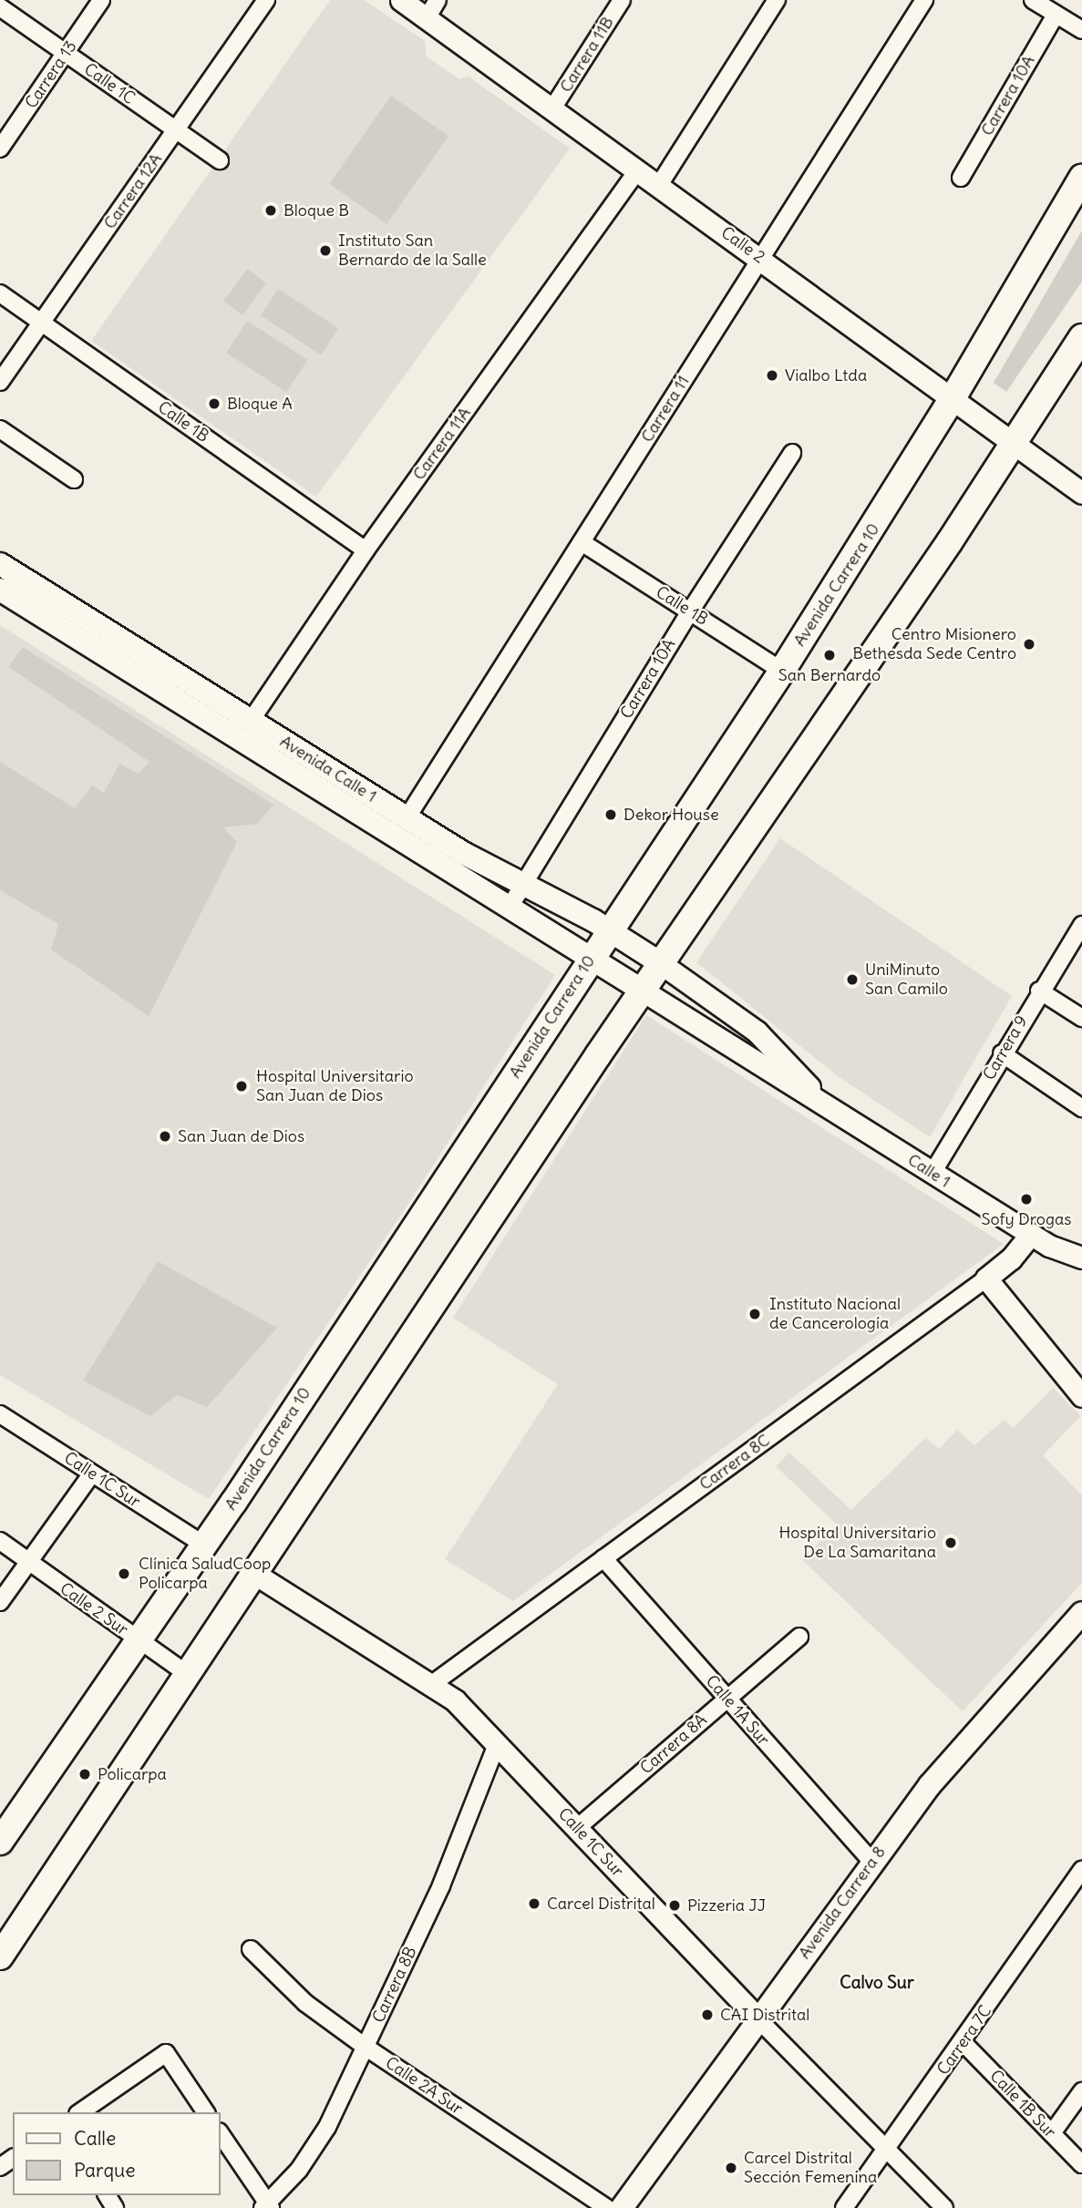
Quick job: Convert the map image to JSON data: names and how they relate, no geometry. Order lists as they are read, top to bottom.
{
  "streets": {
    "main road": ["Avenida Carrera 10", "Avenida Calle 1", "Avenida Carrera 8"],
    "street": [
      "Carrera 11B",
      "Carrera 13",
      "Calle 1C",
      "Carrera 10A",
      "Carrera 12A",
      "Calle 2",
      "Carrera 11",
      "Calle 1B",
      "Carrera 11A",
      "Carrera 9",
      "Calle 1",
      "Carrera 8C",
      "Calle 1C Sur",
      "Calle 2 Sur",
      "Calle 1A Sur",
      "Carrera 8A",
      "Carrera 8B",
      "Carrera 7C",
      "Calle 2A Sur",
      "Calle 1B Sur"
    ]
  },
  "crossings": [
    ["Carrera 11B", "Calle 2"],
    ["Carrera 13", "Calle 1C"],
    ["Calle 1C", "Carrera 12A"],
    ["Carrera 10A", "Calle 1B"],
    ["Carrera 10A", "Avenida Calle 1"],
    ["Carrera 12A", "Calle 1B"],
    ["Calle 2", "Carrera 11"],
    ["Calle 2", "Carrera 11A"],
    ["Calle 2", "Avenida Carrera 10"],
    ["Carrera 11", "Calle 1B"],
    ["Carrera 11", "Avenida Calle 1"],
    ["Calle 1B", "Carrera 11A"],
    ["Calle 1B", "Avenida Carrera 10"],
    ["Carrera 11A", "Avenida Calle 1"],
    ["Avenida Carrera 10", "Avenida Calle 1"],
    ["Avenida Carrera 10", "Calle 1C Sur"],
    ["Avenida Carrera 10", "Calle 2 Sur"],
    ["Avenida Calle 1", "Calle 1"],
    ["Carrera 9", "Calle 1"],
    ["Calle 1", "Carrera 8C"],
    ["Carrera 8C", "Calle 1C Sur"],
    ["Carrera 8C", "Calle 1A Sur"],
    ["Calle 1C Sur", "Carrera 8A"],
    ["Calle 1C Sur", "Avenida Carrera 8"],
    ["Calle 1C Sur", "Carrera 8B"],
    ["Calle 1C Sur", "Carrera 7C"],
    ["Calle 1A Sur", "Carrera 8A"],
    ["Calle 1A Sur", "Avenida Carrera 8"],
    ["Carrera 8B", "Calle 2A Sur"],
    ["Carrera 7C", "Calle 1B Sur"]
  ],
  "districts": ["Calvo Sur"],
  "places": [
    "Bloque B",
    "Instituto San Bernardo de la Salle",
    "Vialbo Ltda",
    "Bloque A",
    "Centro Misionero Bethesda Sede Centro",
    "San Bernardo",
    "Dekor House",
    "UniMinuto San Camilo",
    "Hospital Universitario San Juan de Dios",
    "San Juan de Dios",
    "Sofy Drogas",
    "Instituto Nacional de Cancerología",
    "Hospital Universitario De La Samaritana",
    "Clínica SaludCoop Policarpa",
    "Policarpa",
    "Carcel Distrital",
    "Pizzeria JJ",
    "CAI Distrital",
    "Carcel Distrital Sección Femenina"
  ],
  "legend": ["Calle", "Parque"]
}
